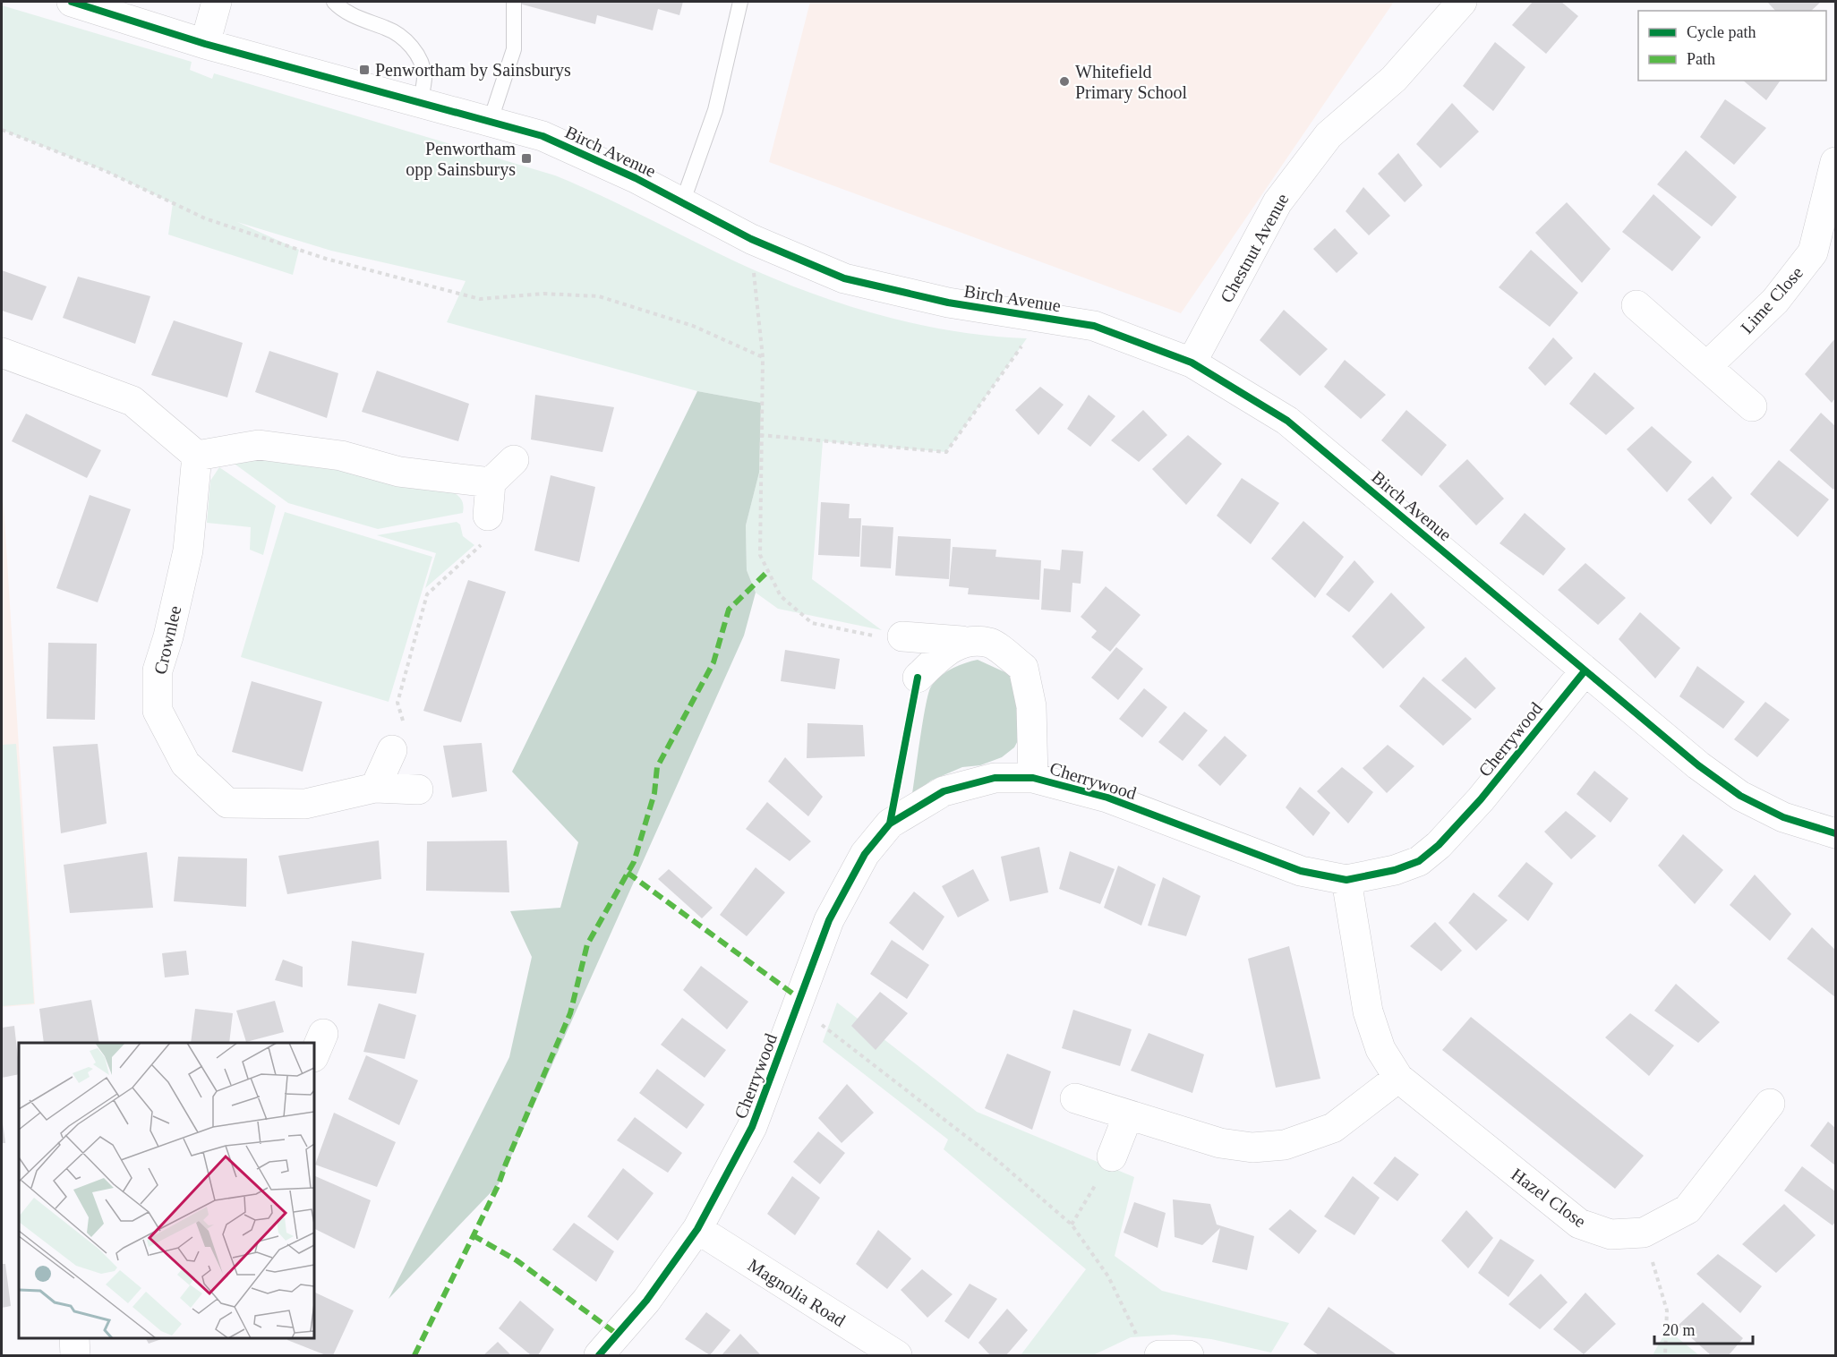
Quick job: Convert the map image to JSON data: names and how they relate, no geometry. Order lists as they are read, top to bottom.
{
  "streets": {
    "street": [
      "Birch Avenue",
      "Chestnut Avenue",
      "Lime Close",
      "Crownlee",
      "Cherrywood",
      "Hazel Close",
      "Magnolia Road"
    ]
  },
  "crossings": [
    ["Birch Avenue", "Chestnut Avenue"],
    ["Birch Avenue", "Cherrywood"],
    ["Cherrywood", "Hazel Close"],
    ["Cherrywood", "Magnolia Road"]
  ],
  "places": {
    "transit": ["Penwortham by Sainsburys", "Penwortham opp Sainsburys"],
    "other": ["Whitefield Primary School"]
  },
  "legend": ["Cycle path", "Path"],
  "scale_bar": "20 m"
}
